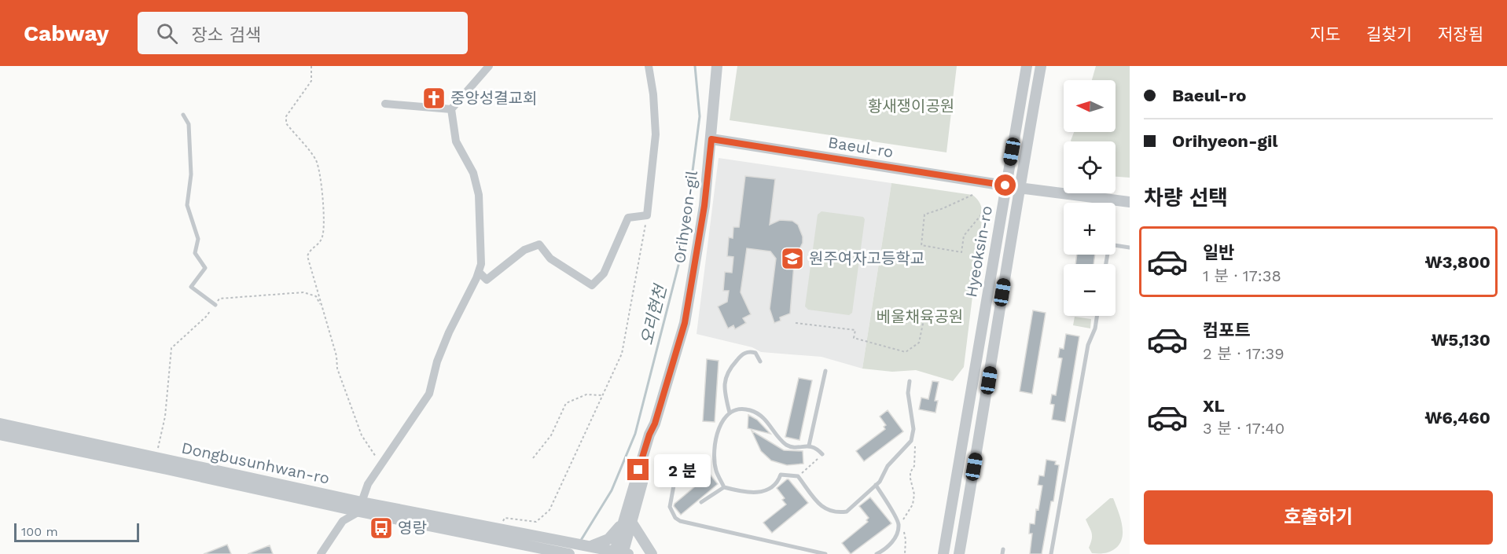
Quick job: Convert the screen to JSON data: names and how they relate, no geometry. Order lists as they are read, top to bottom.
{
  "streets": {
    "street": [
      "Baeul-ro",
      "Orihyeon-gil",
      "Hyeoksin-ro",
      "Dongbusunhwan-ro"
    ]
  },
  "crossings": [
    ["Baeul-ro", "Orihyeon-gil"],
    ["Baeul-ro", "Hyeoksin-ro"]
  ],
  "water": ["오리현천"],
  "parks": ["황새쟁이공원", "베울채육공원"],
  "places": {
    "church": ["중앙성결교회"],
    "school or university": ["원주여자고등학교"],
    "bus stop": ["영랑"]
  },
  "scale_bar": "100 m",
  "north": "left",
  "page": {
    "header": "Cabway",
    "search": "장소 검색",
    "nav": ["지도", "길찾기", "저장됨"],
    "banner": ["Baeul-ro", "Orihyeon-gil"],
    "map_buttons": ["+", "−"],
    "heading": "차량 선택",
    "list": [
      {
        "name": "일반",
        "note": "1 분 · 17:38",
        "value": "₩3,800"
      },
      {
        "name": "컴포트",
        "note": "2 분 · 17:39",
        "value": "₩5,130"
      },
      {
        "name": "XL",
        "note": "3 분 · 17:40",
        "value": "₩6,460"
      }
    ],
    "bubble": "2 분",
    "buttons": "호출하기",
    "scale": "100 m"
  }
}
